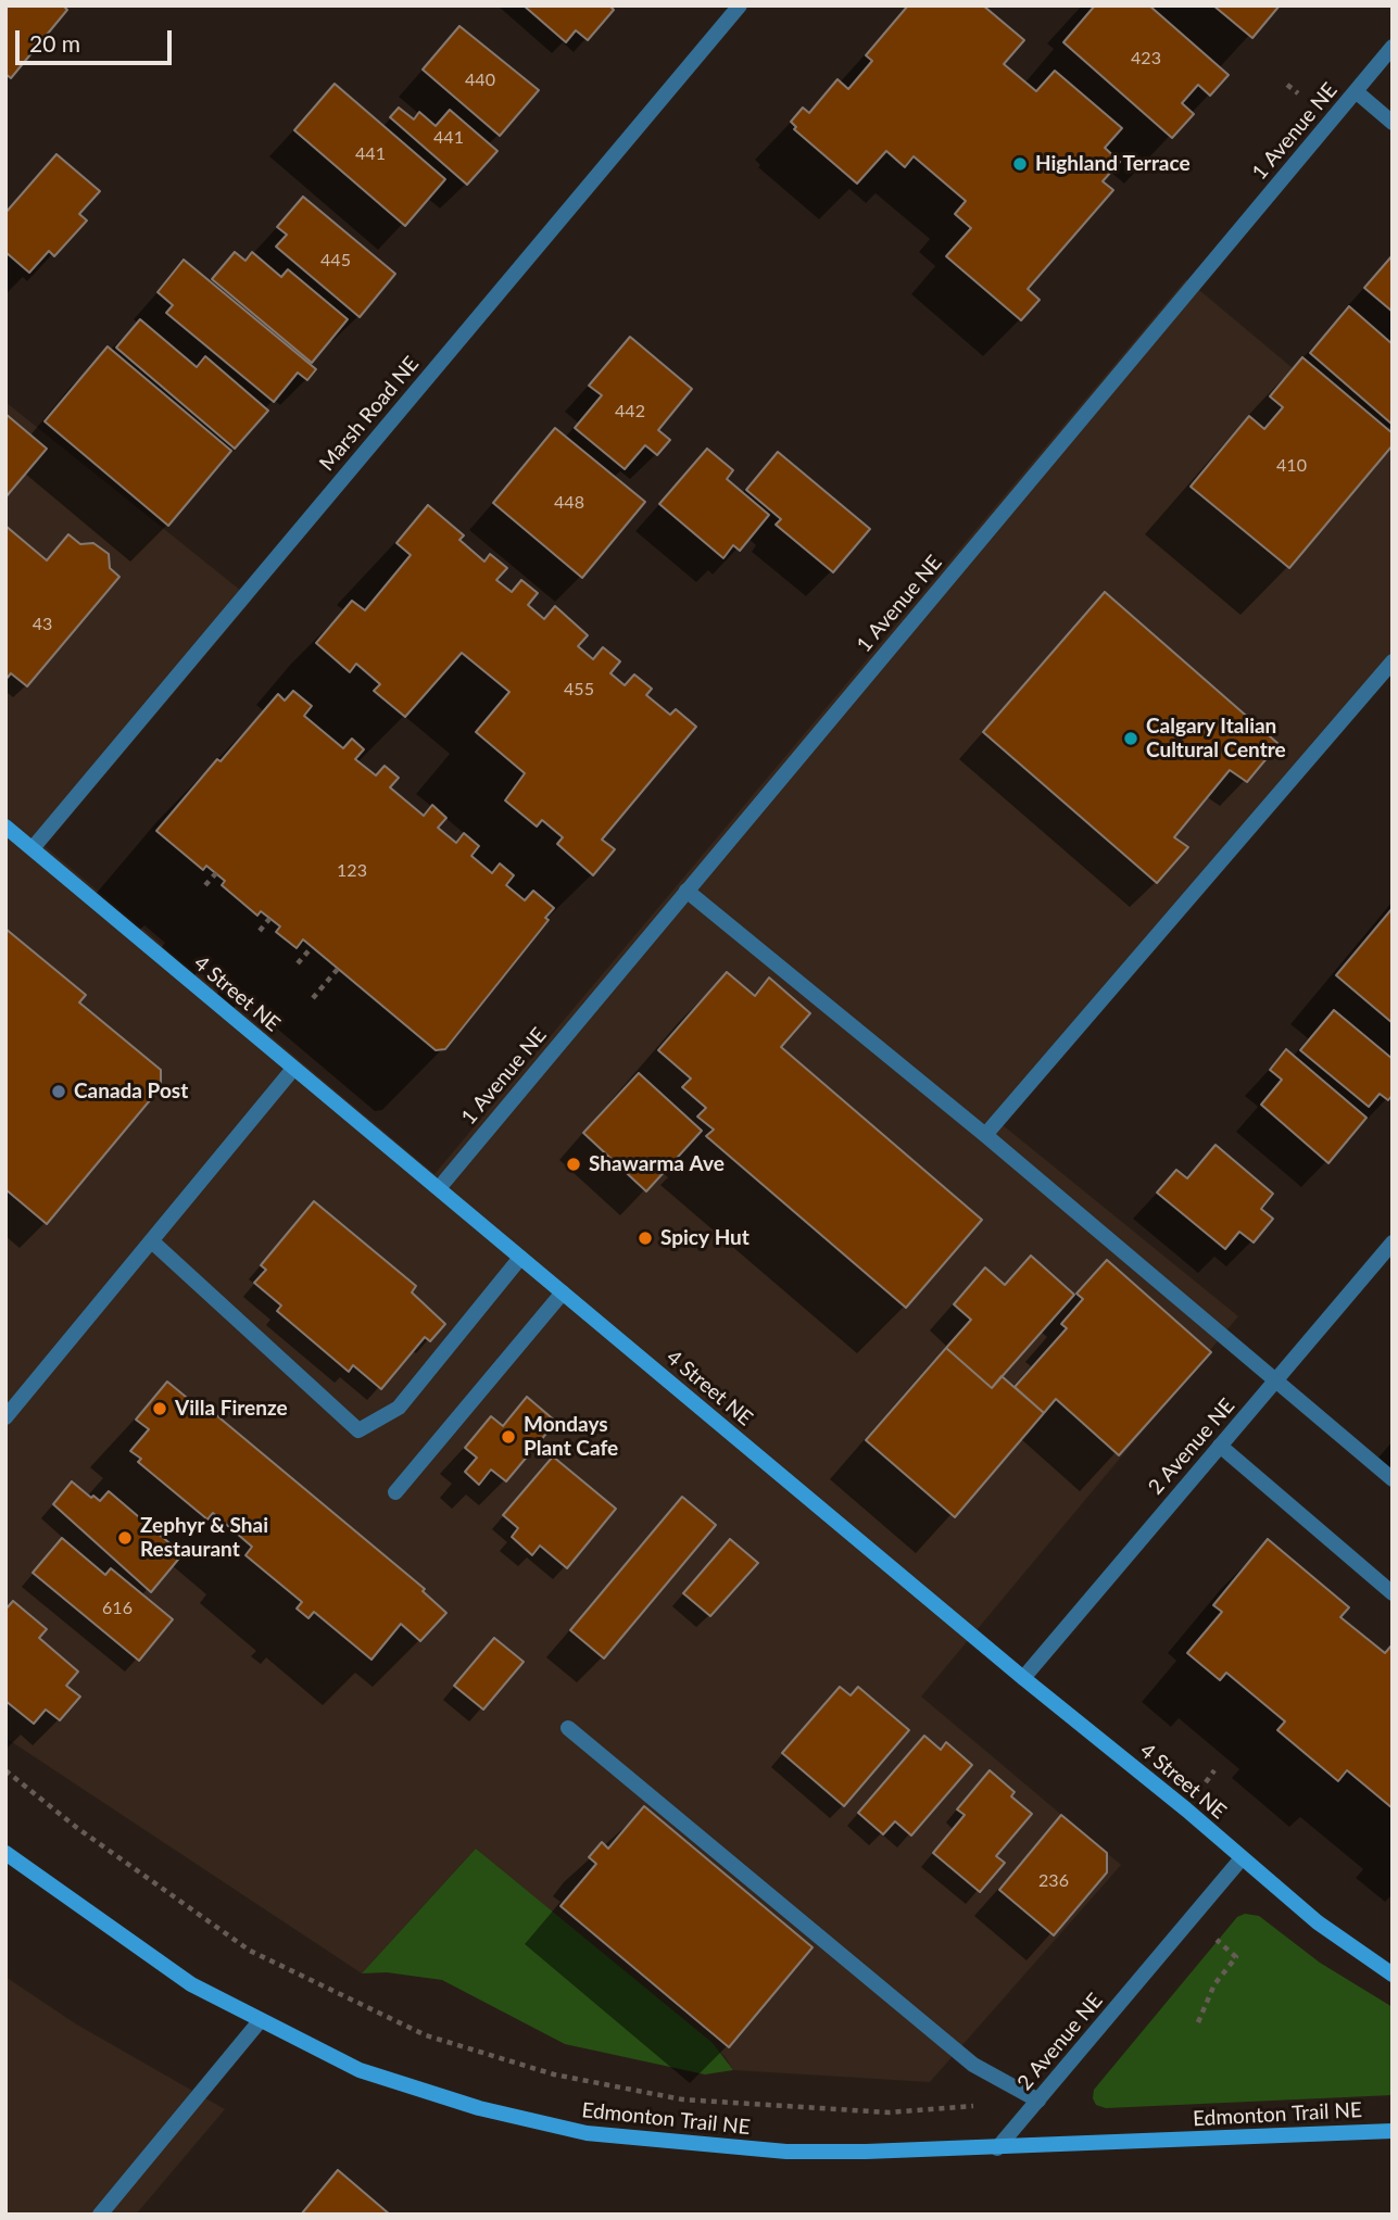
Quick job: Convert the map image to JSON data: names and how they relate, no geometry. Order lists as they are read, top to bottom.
{
  "streets": {
    "main road": ["4 Street NE", "Edmonton Trail NE"],
    "street": ["1 Avenue NE", "Marsh Road NE", "2 Avenue NE"]
  },
  "crossings": [
    ["1 Avenue NE", "4 Street NE"],
    ["Marsh Road NE", "4 Street NE"],
    ["4 Street NE", "2 Avenue NE"],
    ["2 Avenue NE", "Edmonton Trail NE"]
  ],
  "places": [
    "Highland Terrace",
    "Calgary Italian Cultural Centre",
    "Canada Post",
    "Shawarma Ave",
    "Spicy Hut",
    "Villa Firenze",
    "Mondays Plant Cafe",
    "Zephyr & Shai Restaurant"
  ],
  "house_numbers": [
    "423",
    "440",
    "441",
    "441",
    "445",
    "442",
    "410",
    "448",
    "43",
    "455",
    "123",
    "616",
    "236"
  ],
  "scale_bar": "20 m"
}
